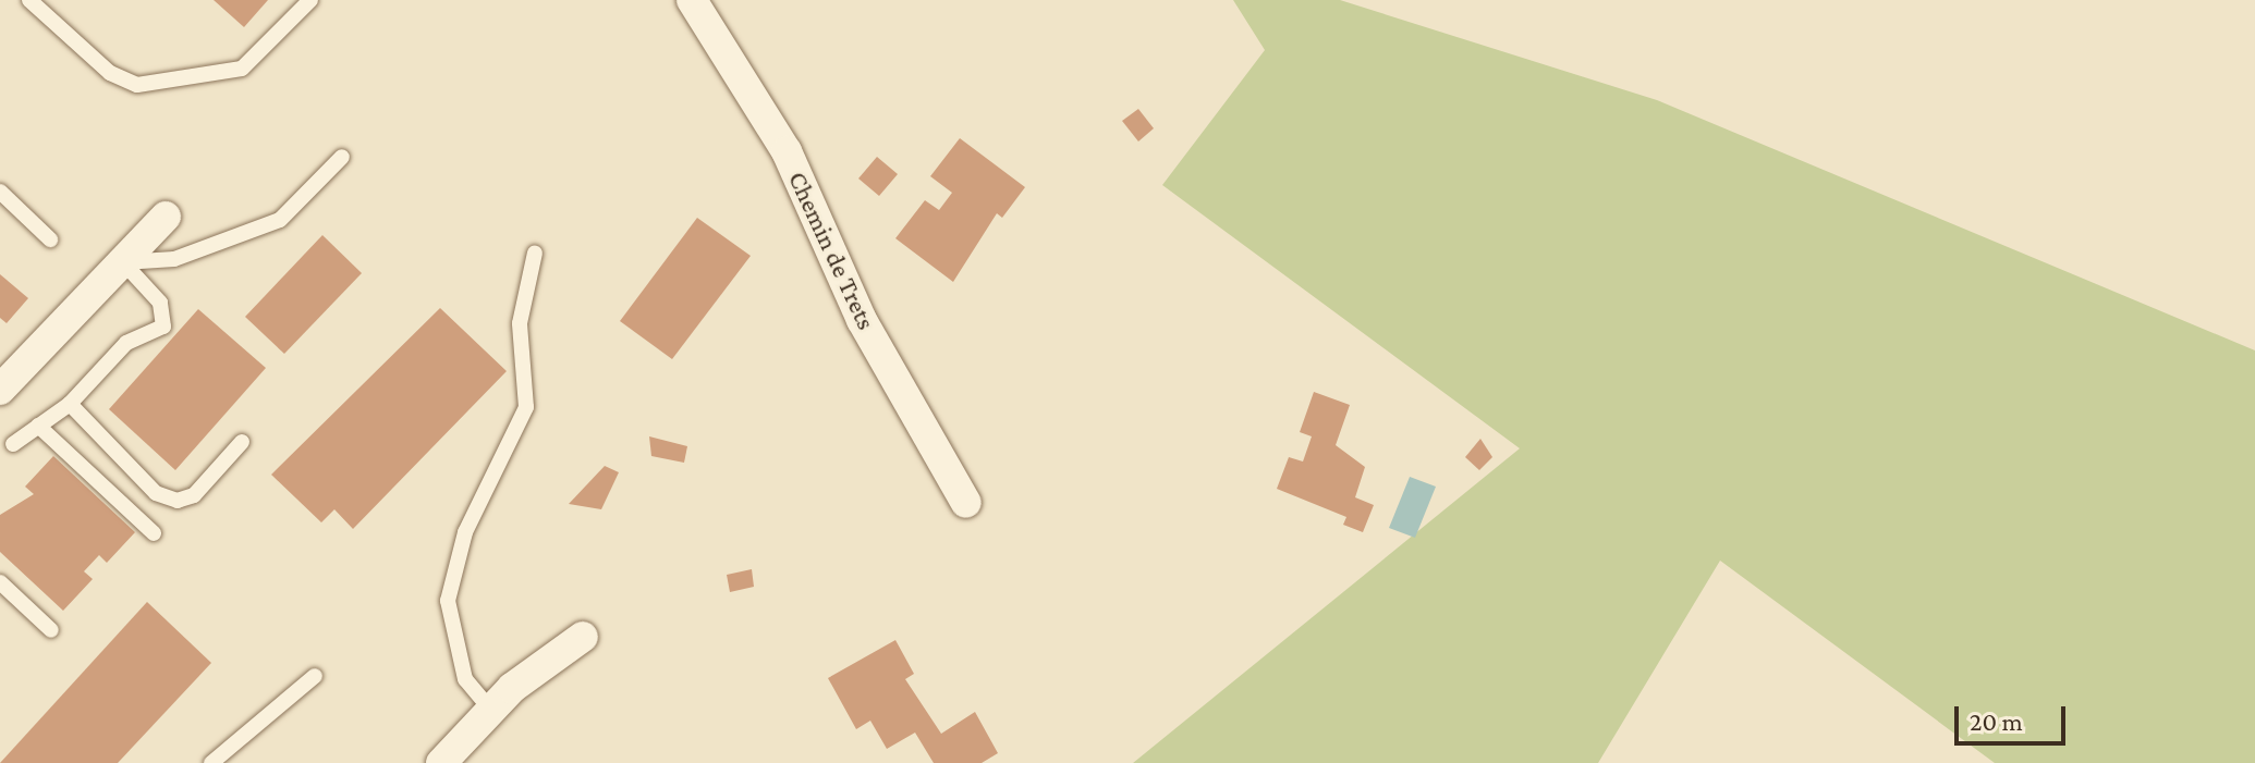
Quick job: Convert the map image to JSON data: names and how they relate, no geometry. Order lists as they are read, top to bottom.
{
  "streets": {
    "street": ["Chemin de Trets"]
  },
  "scale_bar": "20 m"
}
